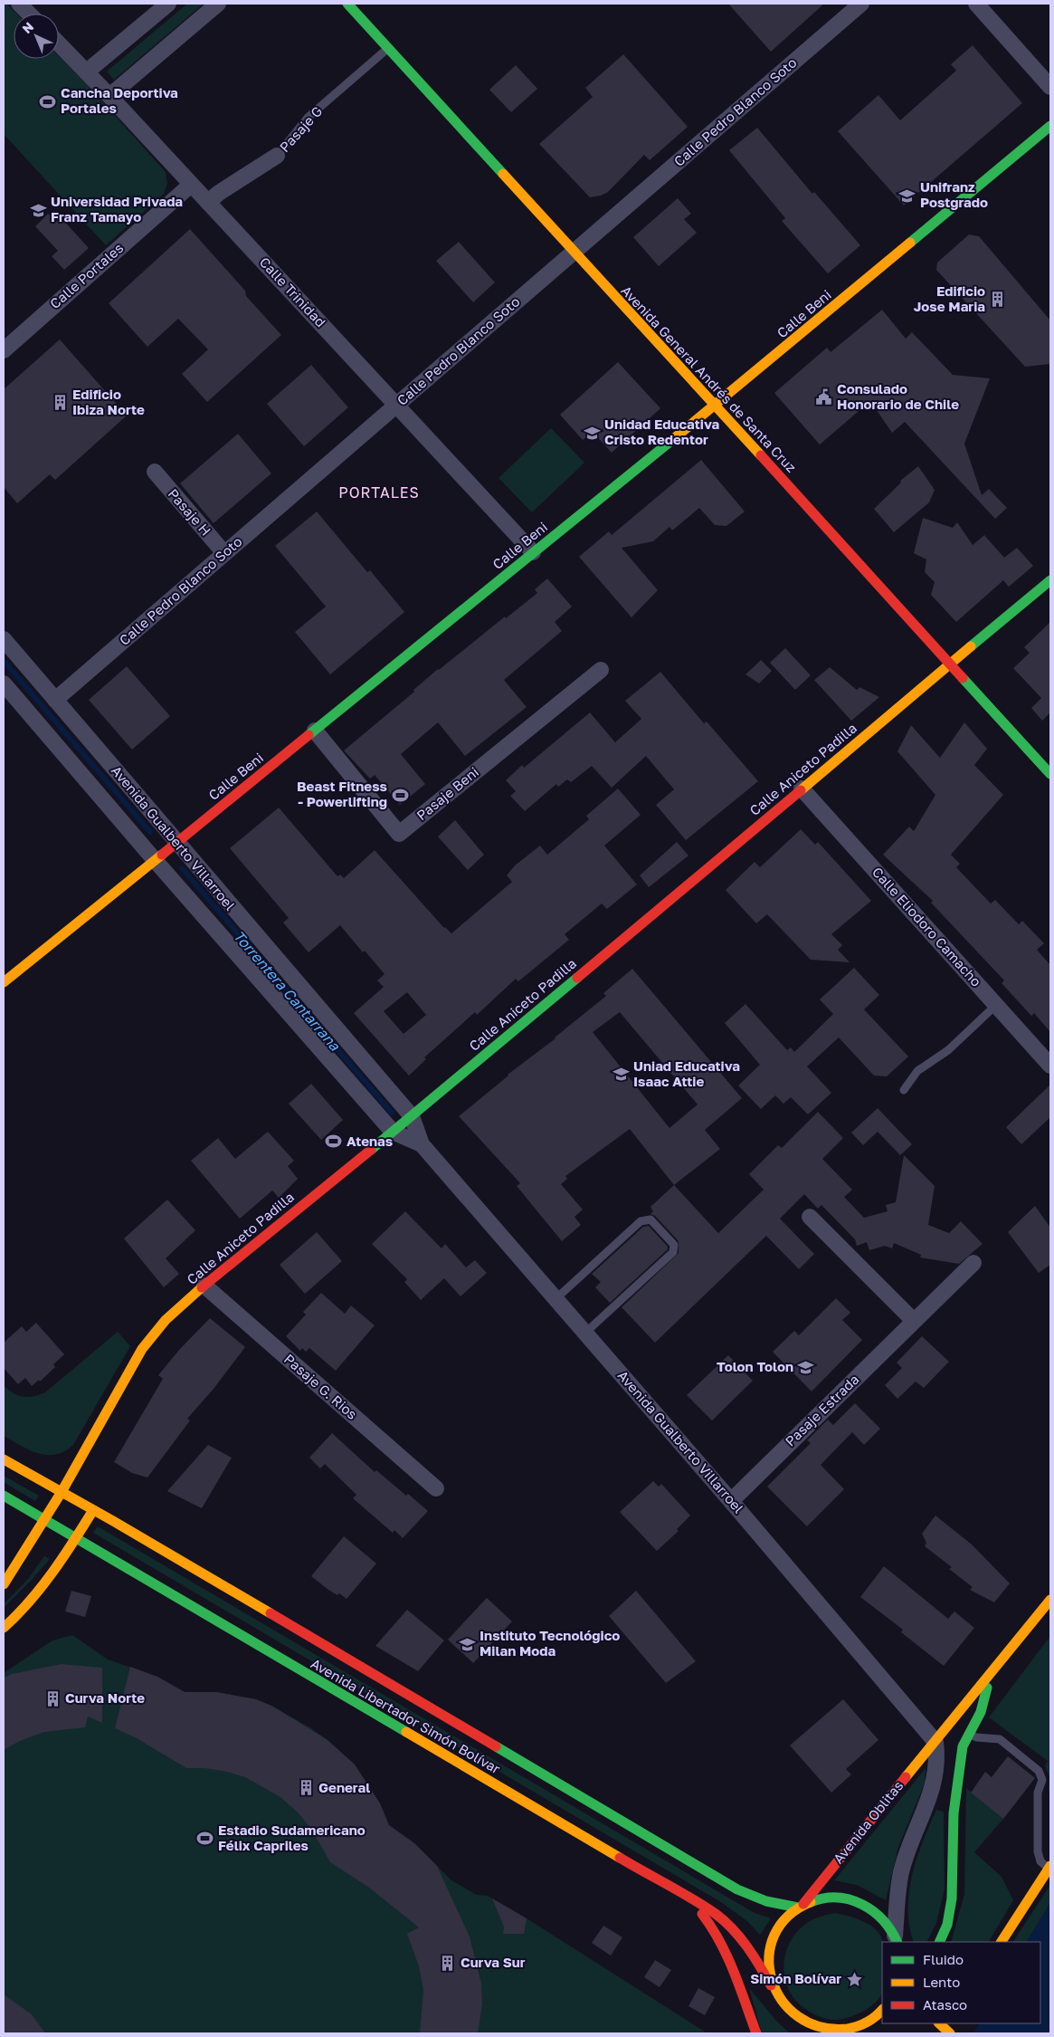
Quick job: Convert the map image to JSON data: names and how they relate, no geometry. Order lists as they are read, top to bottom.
{
  "streets": {
    "main road": [
      "Calle Beni",
      "Avenida General Andrés de Santa Cruz",
      "Calle Aniceto Padilla",
      "Avenida Libertador Simón Bolívar",
      "Avenida Oblitas"
    ],
    "street": [
      "Calle Pedro Blanco Soto",
      "Pasaje G",
      "Calle Portales",
      "Calle Trinidad",
      "Pasaje H",
      "Pasaje Beni",
      "Avenida Gualberto Villarroel",
      "Calle Eliodoro Camacho",
      "Pasaje G. Rios",
      "Pasaje Estrada"
    ]
  },
  "crossings": [
    ["Calle Pedro Blanco Soto", "Calle Trinidad"],
    ["Calle Pedro Blanco Soto", "Avenida General Andrés de Santa Cruz"],
    ["Calle Pedro Blanco Soto", "Pasaje H"],
    ["Calle Pedro Blanco Soto", "Avenida Gualberto Villarroel"],
    ["Pasaje G", "Calle Trinidad"],
    ["Pasaje G", "Avenida General Andrés de Santa Cruz"],
    ["Calle Portales", "Calle Trinidad"],
    ["Calle Trinidad", "Calle Beni"],
    ["Calle Beni", "Avenida General Andrés de Santa Cruz"],
    ["Calle Beni", "Pasaje Beni"],
    ["Calle Beni", "Avenida Gualberto Villarroel"],
    ["Avenida General Andrés de Santa Cruz", "Calle Aniceto Padilla"],
    ["Calle Aniceto Padilla", "Avenida Gualberto Villarroel"],
    ["Calle Aniceto Padilla", "Calle Eliodoro Camacho"],
    ["Calle Aniceto Padilla", "Pasaje G. Rios"],
    ["Calle Aniceto Padilla", "Avenida Libertador Simón Bolívar"],
    ["Avenida Gualberto Villarroel", "Pasaje Estrada"],
    ["Avenida Gualberto Villarroel", "Avenida Oblitas"],
    ["Avenida Libertador Simón Bolívar", "Avenida Oblitas"]
  ],
  "districts": ["PORTALES"],
  "water": ["Torrentera Cantarrana"],
  "places": {
    "sports": [
      "Cancha Deportiva Portales",
      "Beast Fitness - Powerlifting",
      "Atenas",
      "Estadio Sudamericano Félix Capriles"
    ],
    "school or university": [
      "Unifranz Postgrado",
      "Universidad Privada Franz Tamayo",
      "Unidad Educativa Cristo Redentor",
      "Uniad Educativa Isaac Attie",
      "Tolon Tolon",
      "Instituto Tecnológico Milan Moda"
    ],
    "building": [
      "Edificio Jose Maria",
      "Edificio Ibiza Norte",
      "Curva Norte",
      "General",
      "Curva Sur"
    ],
    "public building": ["Consulado Honorario de Chile"],
    "place": ["Simón Bolívar"]
  },
  "legend": ["Fluido", "Lento", "Atasco"],
  "north": "top left"
}
